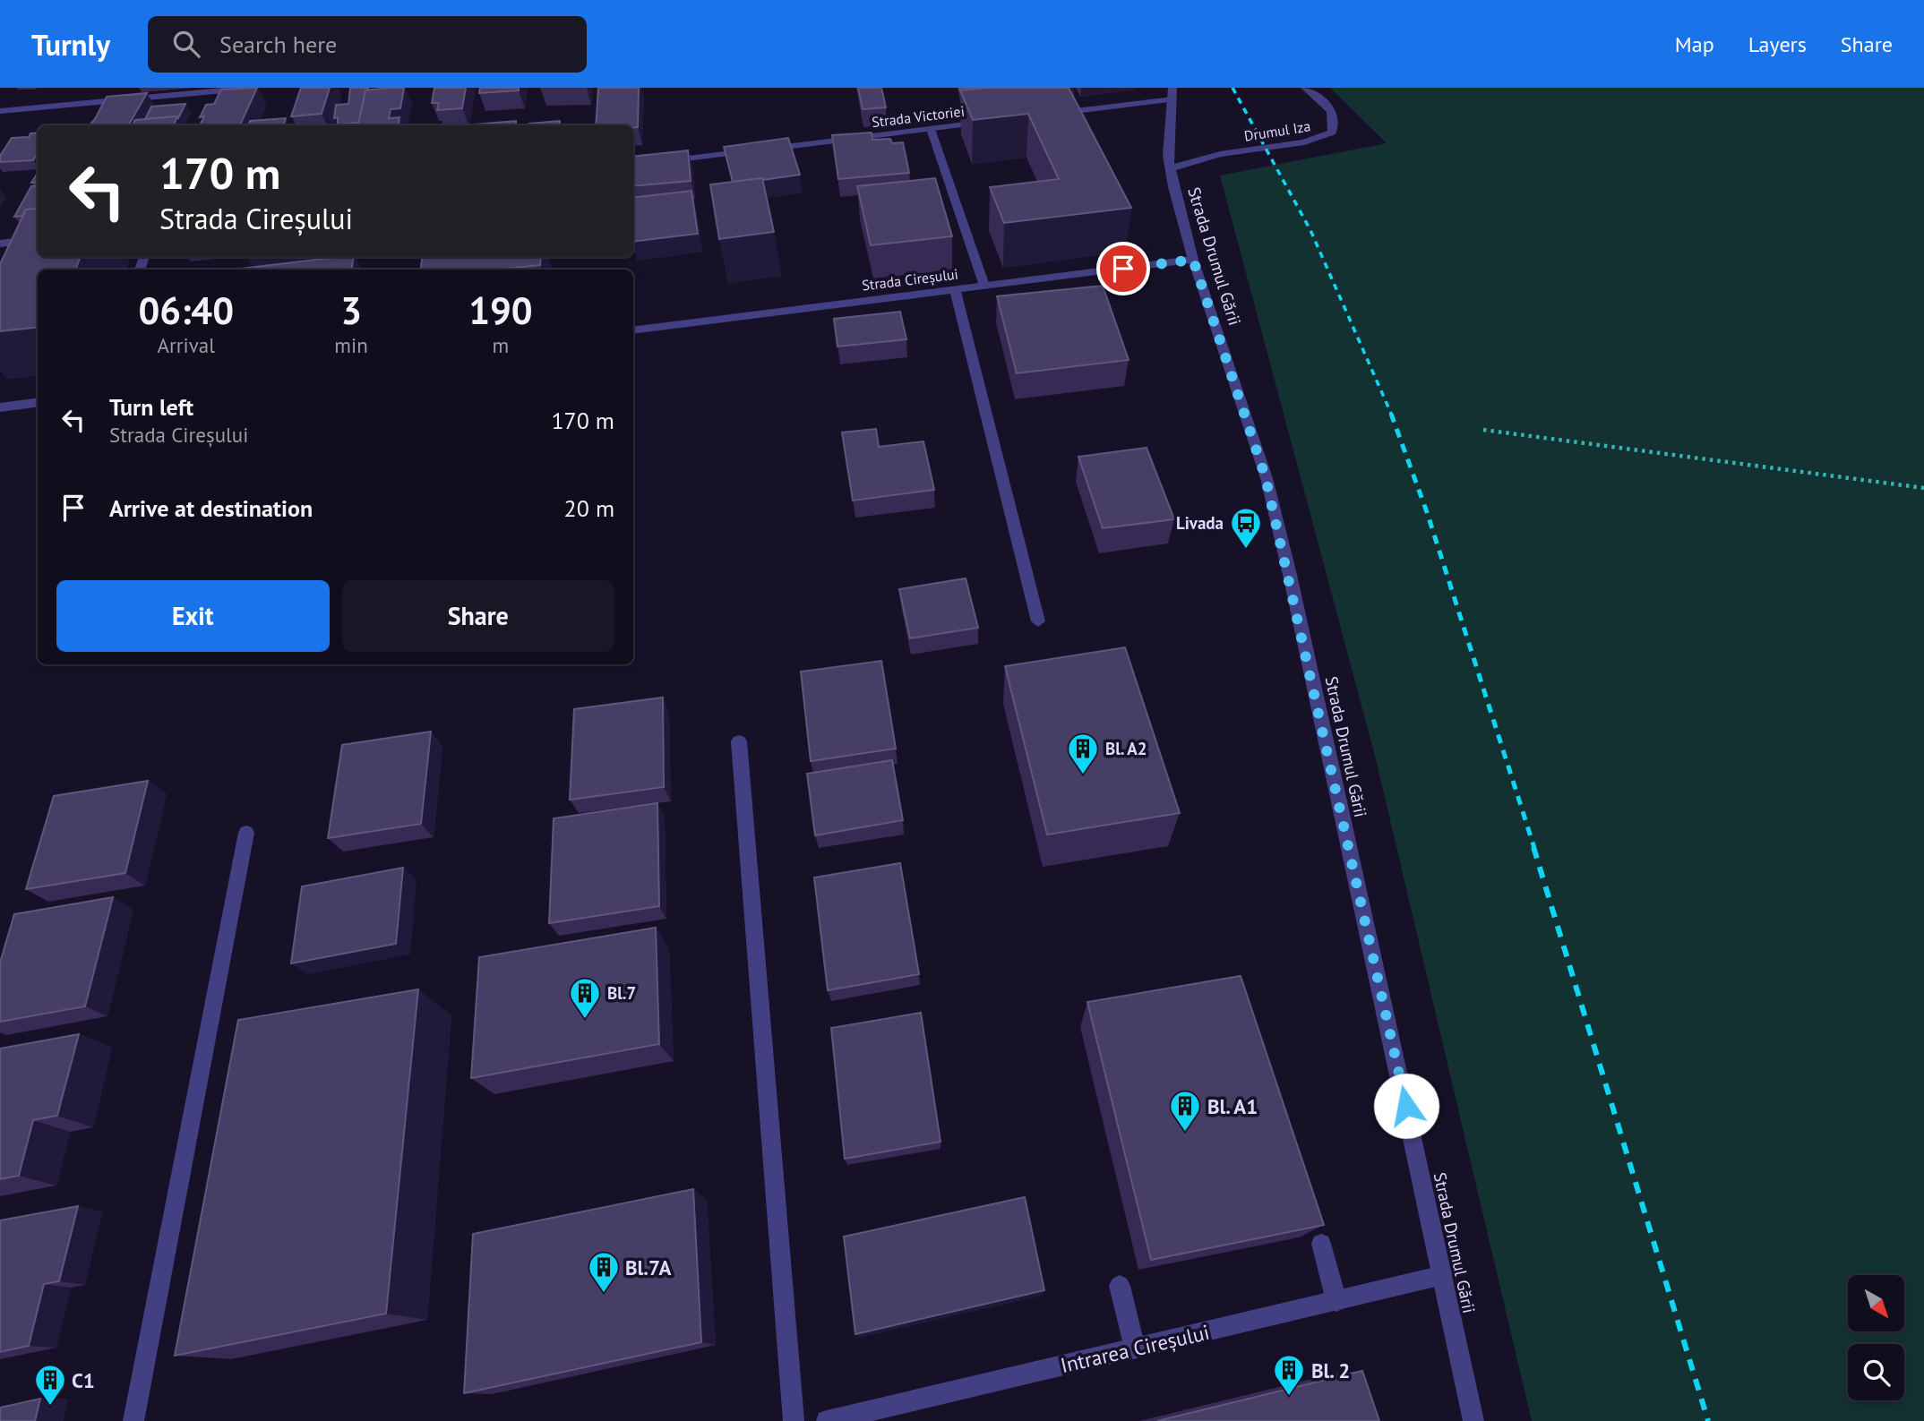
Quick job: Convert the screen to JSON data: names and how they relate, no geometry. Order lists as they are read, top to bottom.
{
  "streets": {
    "street": [
      "Strada Victoriei",
      "Drumul Iza",
      "Strada Drumul Gării",
      "Strada Cireșului",
      "Intrarea Cireșului"
    ]
  },
  "crossings": [
    ["Drumul Iza", "Strada Drumul Gării"],
    ["Strada Drumul Gării", "Strada Cireșului"],
    ["Strada Drumul Gării", "Intrarea Cireșului"]
  ],
  "places": {
    "bus stop": ["Livada"],
    "building": [
      "Bl. A2",
      "Bl.7",
      "Bl. A1",
      "Bl.7A",
      "Bl. 2",
      "C1"
    ]
  },
  "north": "bottom right",
  "page": {
    "header": "Turnly",
    "search": "Search here",
    "nav": ["Map", "Layers", "Share"],
    "turn": ["170 m", "Strada Cireșului"],
    "eta": [
      "06:40",
      "Arrival",
      "3",
      "min",
      "190",
      "m"
    ],
    "list": [
      {
        "name": "Turn left",
        "note": "Strada Cireșului",
        "value": "170 m"
      },
      {
        "name": "Arrive at destination",
        "value": "20 m"
      }
    ],
    "buttons": ["Exit", "Share"]
  }
}
